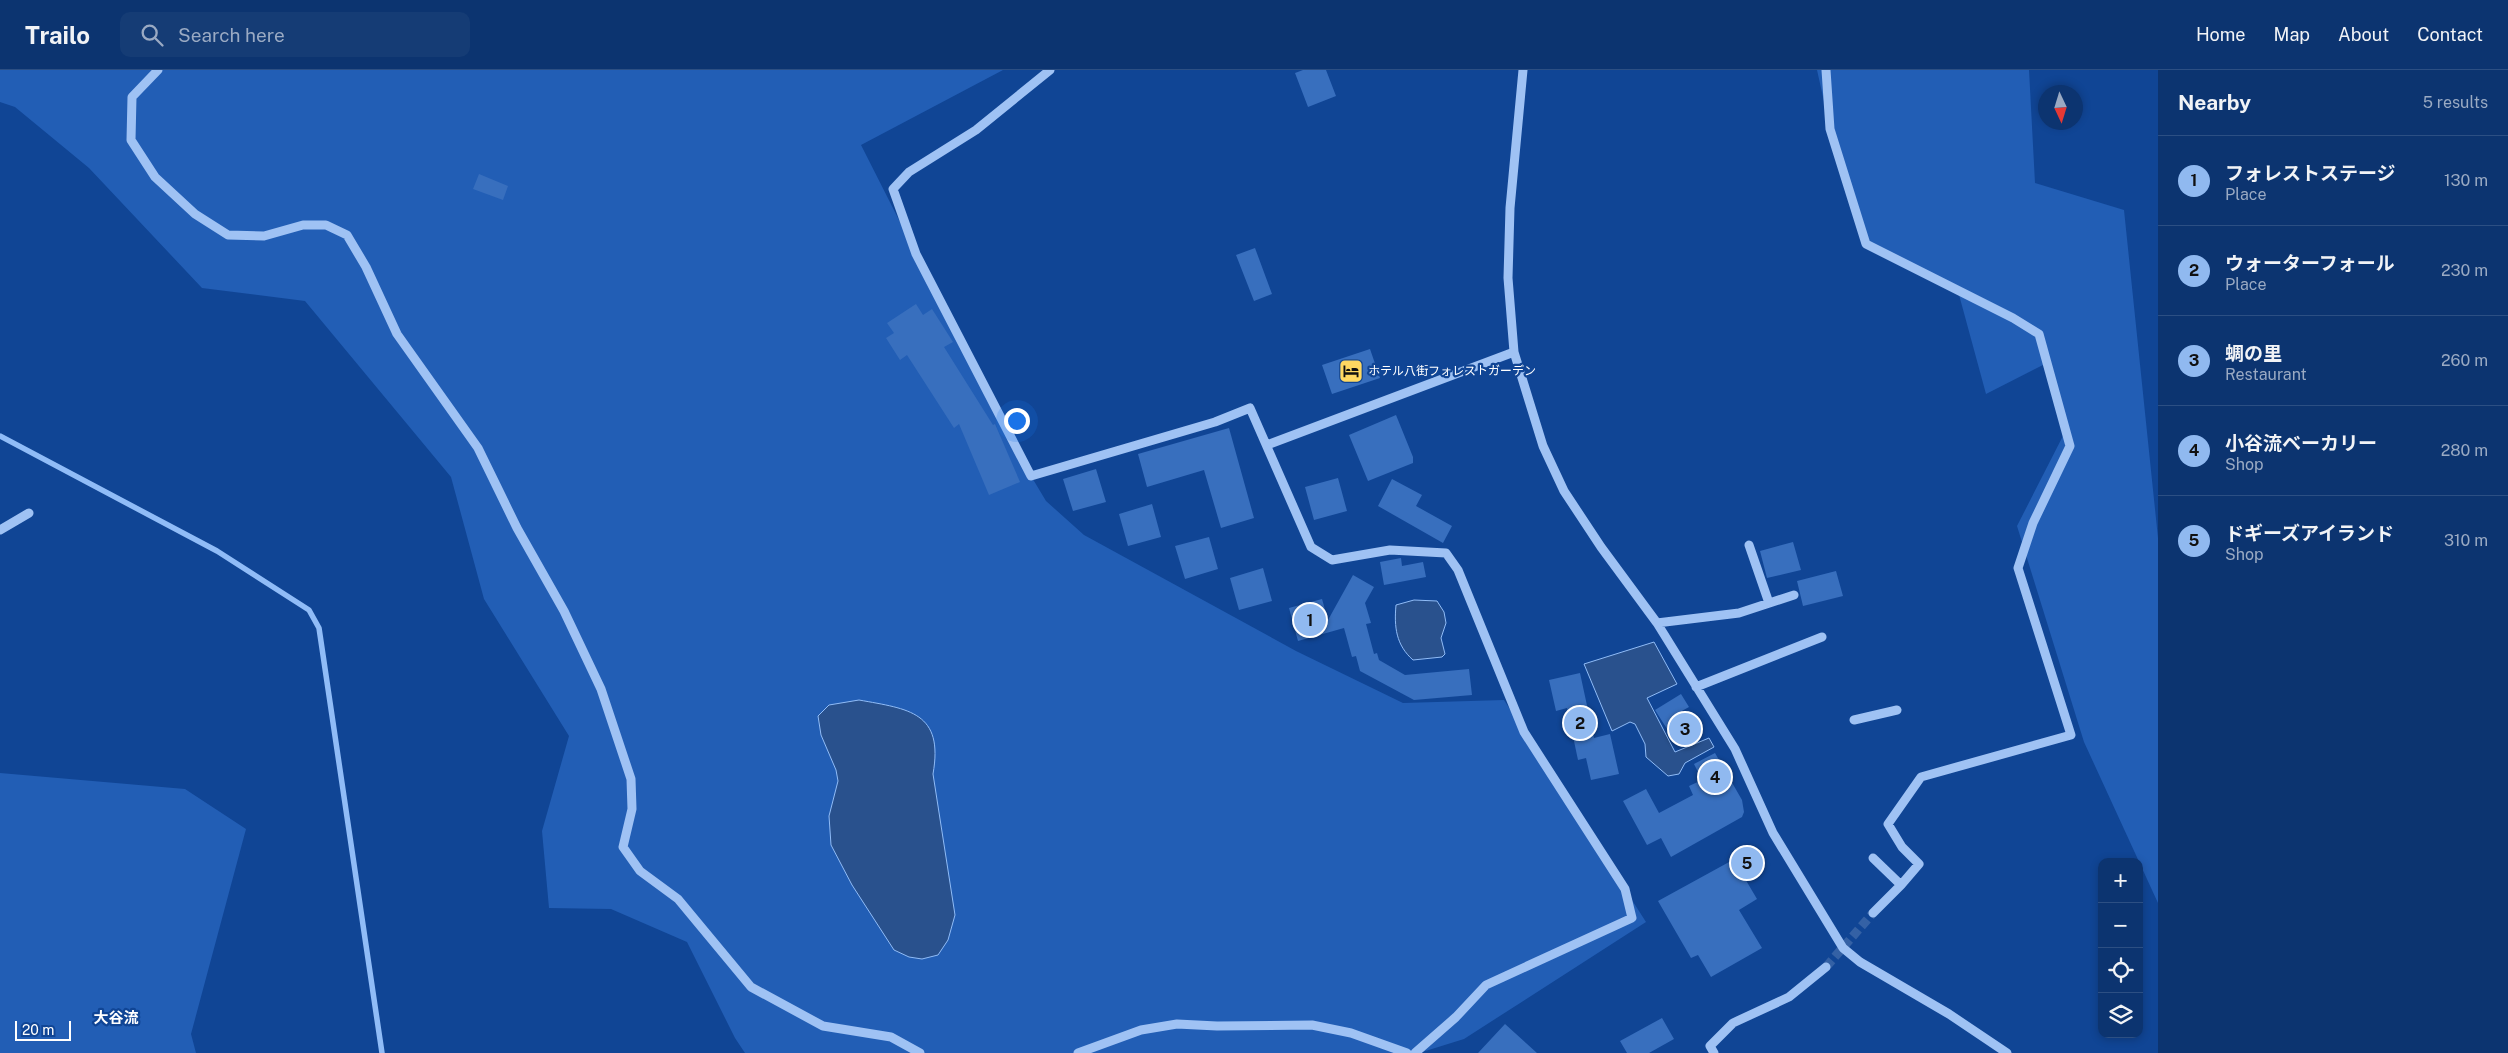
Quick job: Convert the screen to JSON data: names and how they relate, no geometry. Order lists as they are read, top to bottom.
{
  "districts": ["大谷流"],
  "places": {
    "hotel": ["ホテル八街フォレストガーデン"]
  },
  "scale_bar": "20 m",
  "north": "bottom",
  "page": {
    "header": "Trailo",
    "search": "Search here",
    "nav": [
      "Home",
      "Map",
      "About",
      "Contact"
    ],
    "heading": ["Nearby", "5 results"],
    "list": [
      {
        "mark": "1",
        "name": "フォレストステージ",
        "note": "Place",
        "value": "130 m"
      },
      {
        "mark": "2",
        "name": "ウォーターフォール",
        "note": "Place",
        "value": "230 m"
      },
      {
        "mark": "3",
        "name": "蜩の里",
        "note": "Restaurant",
        "value": "260 m"
      },
      {
        "mark": "4",
        "name": "小谷流ベーカリー",
        "note": "Shop",
        "value": "280 m"
      },
      {
        "mark": "5",
        "name": "ドギーズアイランド",
        "note": "Shop",
        "value": "310 m"
      }
    ],
    "pins": [
      "1",
      "2",
      "3",
      "4",
      "5"
    ],
    "map_buttons": ["+", "−"],
    "scale": "20 m"
  }
}
